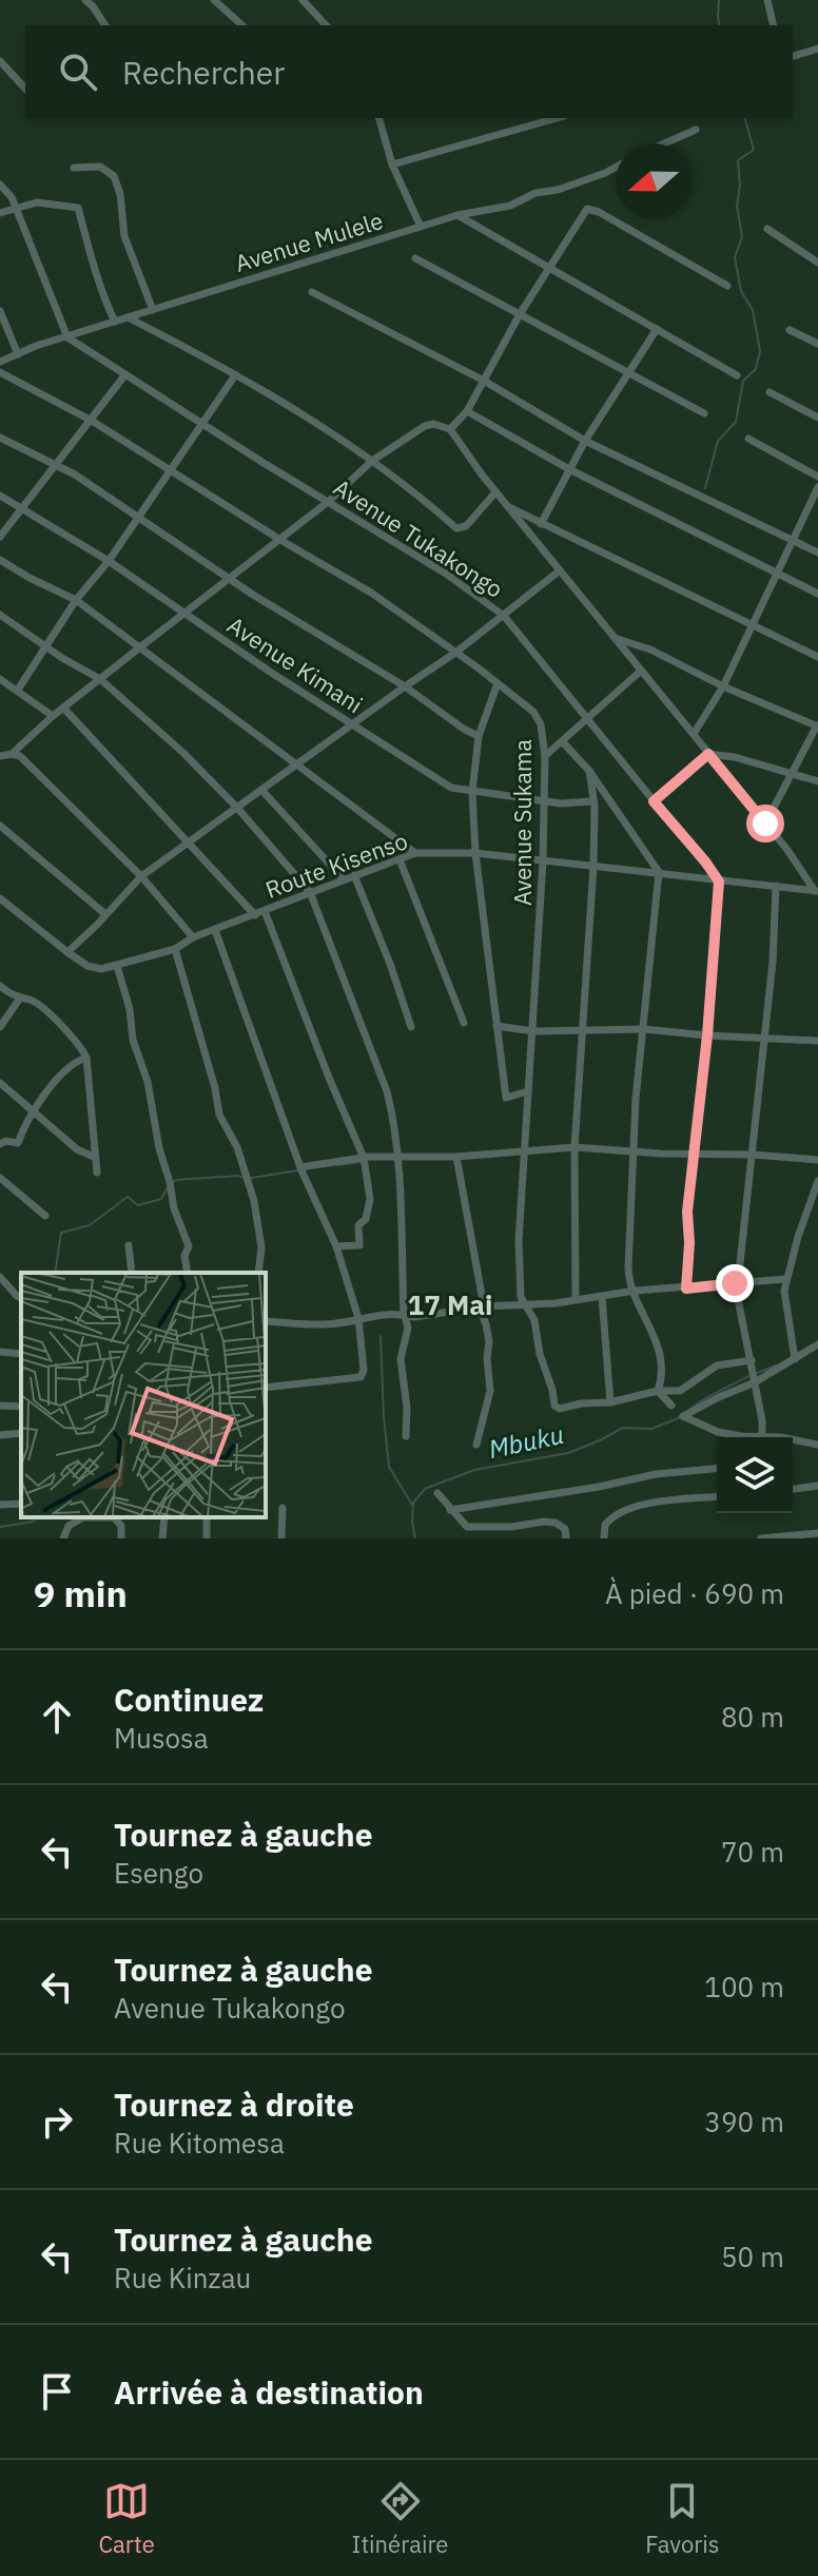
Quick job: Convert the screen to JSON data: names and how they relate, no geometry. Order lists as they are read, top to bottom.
{
  "streets": {
    "street": [
      "Avenue Mulele",
      "Avenue Tukakongo",
      "Avenue Kimani",
      "Avenue Sukama",
      "Route Kisenso"
    ]
  },
  "crossings": [
    ["Avenue Mulele", "Avenue Tukakongo"],
    ["Avenue Tukakongo", "Route Kisenso"],
    ["Avenue Kimani", "Avenue Sukama"],
    ["Avenue Sukama", "Route Kisenso"]
  ],
  "districts": ["17 Mai"],
  "water": ["Mbuku"],
  "north": "left",
  "page": {
    "search": "Rechercher",
    "heading": ["9 min", "À pied · 690 m"],
    "list": [
      ["Continuez", "Musosa", "80 m"],
      ["Tournez à gauche", "Esengo", "70 m"],
      ["Tournez à gauche", "Avenue Tukakongo", "100 m"],
      ["Tournez à droite", "Rue Kitomesa", "390 m"],
      ["Tournez à gauche", "Rue Kinzau", "50 m"],
      "Arrivée à destination"
    ],
    "nav": ["Carte", "Itinéraire", "Favoris"]
  }
}
